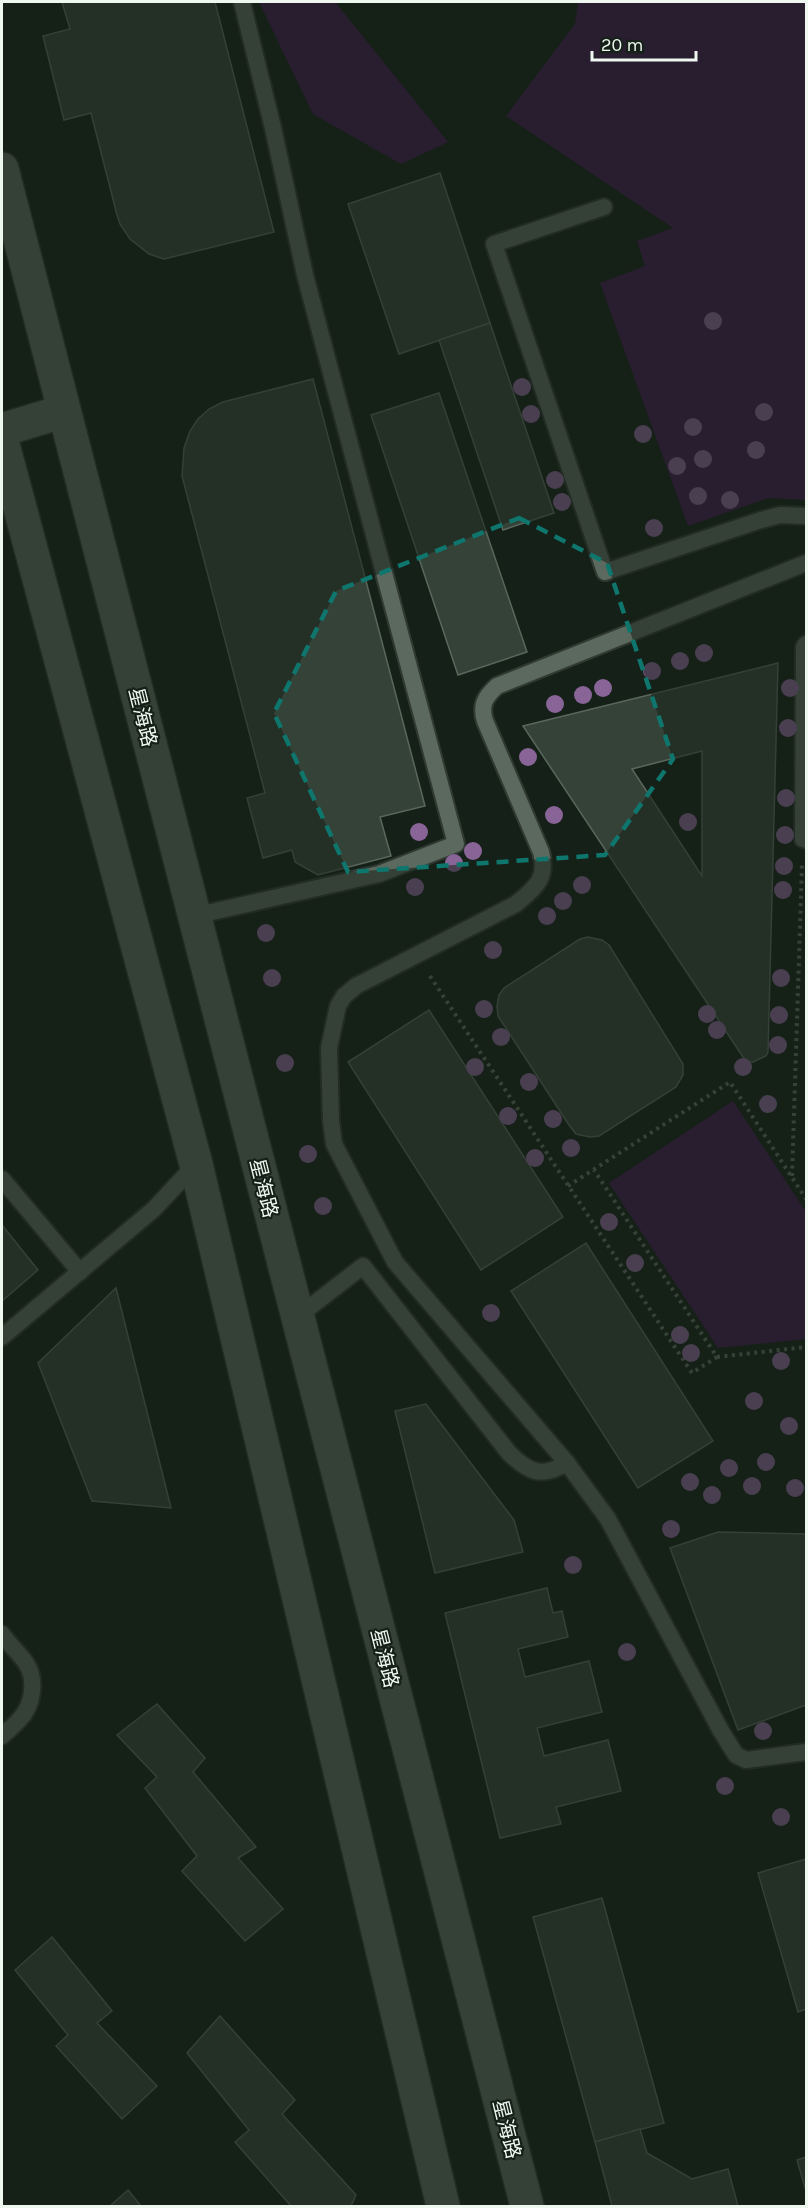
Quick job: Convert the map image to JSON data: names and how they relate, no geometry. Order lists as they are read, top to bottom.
{
  "streets": {
    "street": ["星海路"]
  },
  "scale_bar": "20 m"
}
